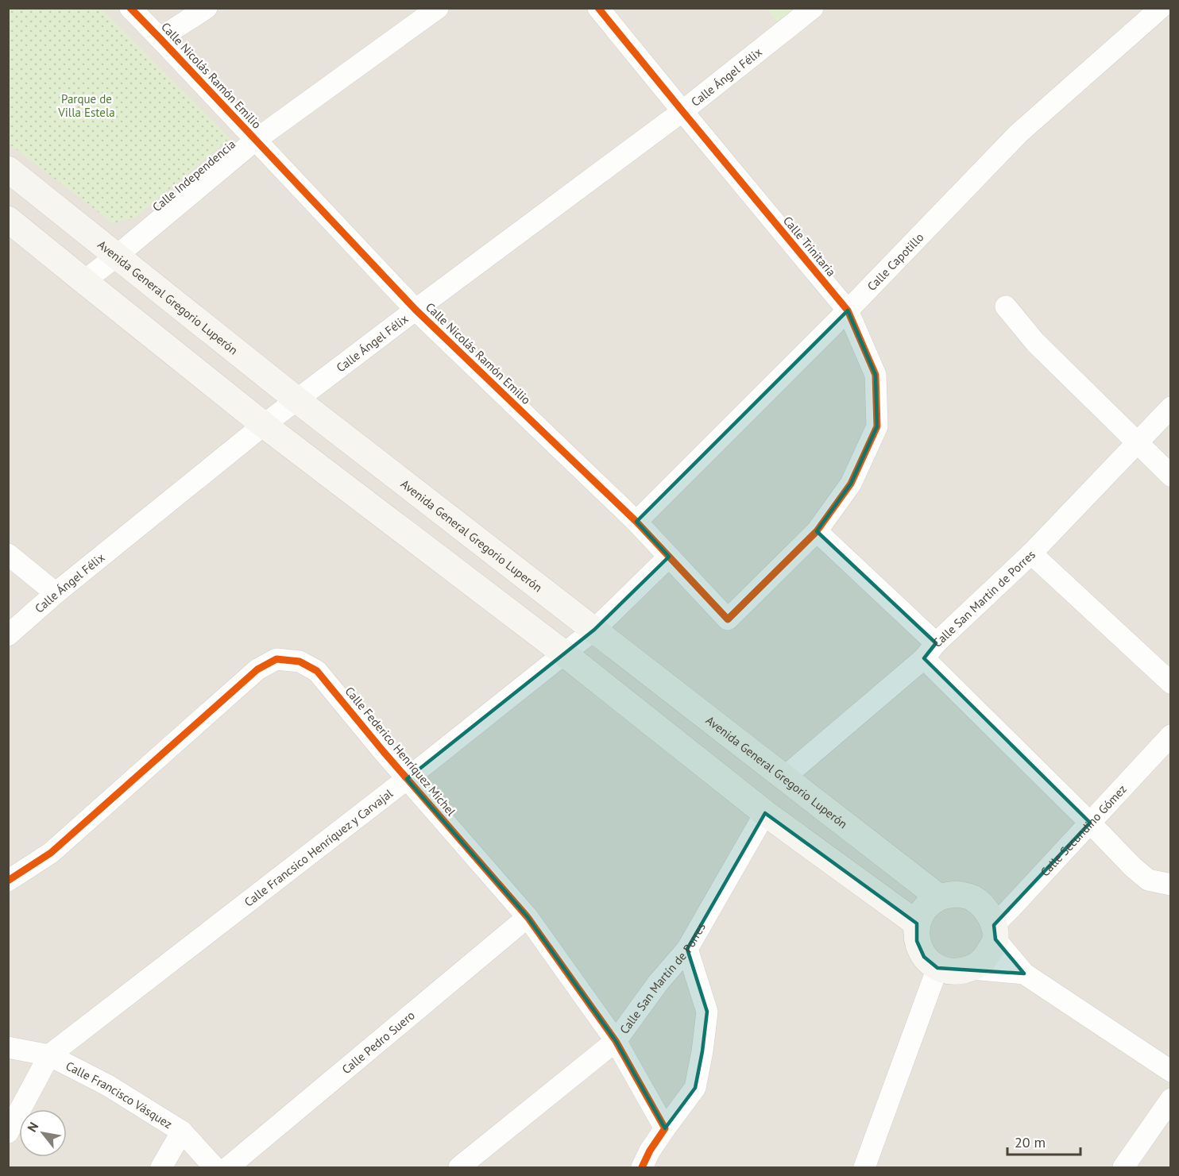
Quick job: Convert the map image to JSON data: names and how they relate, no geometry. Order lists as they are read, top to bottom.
{
  "streets": {
    "main road": ["Avenida General Gregorio Luperón"],
    "street": [
      "Calle Nicolás Ramón Emilio",
      "Calle Ángel Félix",
      "Calle Independencia",
      "Calle Trinitaria",
      "Calle Capotillo",
      "Calle San Martín de Porres",
      "Calle Federico Henríquez Michel",
      "Calle Secundino Gómez",
      "Calle Francsico Henríquez y Carvajal",
      "Calle Pedro Suero",
      "Calle Francisco Vásquez"
    ]
  },
  "crossings": [
    ["Calle Nicolás Ramón Emilio", "Calle Ángel Félix"],
    ["Calle Nicolás Ramón Emilio", "Calle Independencia"],
    ["Calle Nicolás Ramón Emilio", "Calle Trinitaria"],
    ["Calle Nicolás Ramón Emilio", "Calle Capotillo"],
    ["Calle Nicolás Ramón Emilio", "Calle Francsico Henríquez y Carvajal"],
    ["Calle Ángel Félix", "Calle Trinitaria"],
    ["Calle Ángel Félix", "Avenida General Gregorio Luperón"],
    ["Calle Independencia", "Avenida General Gregorio Luperón"],
    ["Calle Trinitaria", "Calle Capotillo"],
    ["Avenida General Gregorio Luperón", "Calle San Martín de Porres"],
    ["Avenida General Gregorio Luperón", "Calle Secundino Gómez"],
    ["Avenida General Gregorio Luperón", "Calle Francsico Henríquez y Carvajal"],
    ["Calle San Martín de Porres", "Calle Federico Henríquez Michel"],
    ["Calle Federico Henríquez Michel", "Calle Francsico Henríquez y Carvajal"],
    ["Calle Federico Henríquez Michel", "Calle Pedro Suero"],
    ["Calle Francsico Henríquez y Carvajal", "Calle Francisco Vásquez"]
  ],
  "parks": ["Parque de Villa Estela"],
  "scale_bar": "20 m",
  "north": "top left"
}
